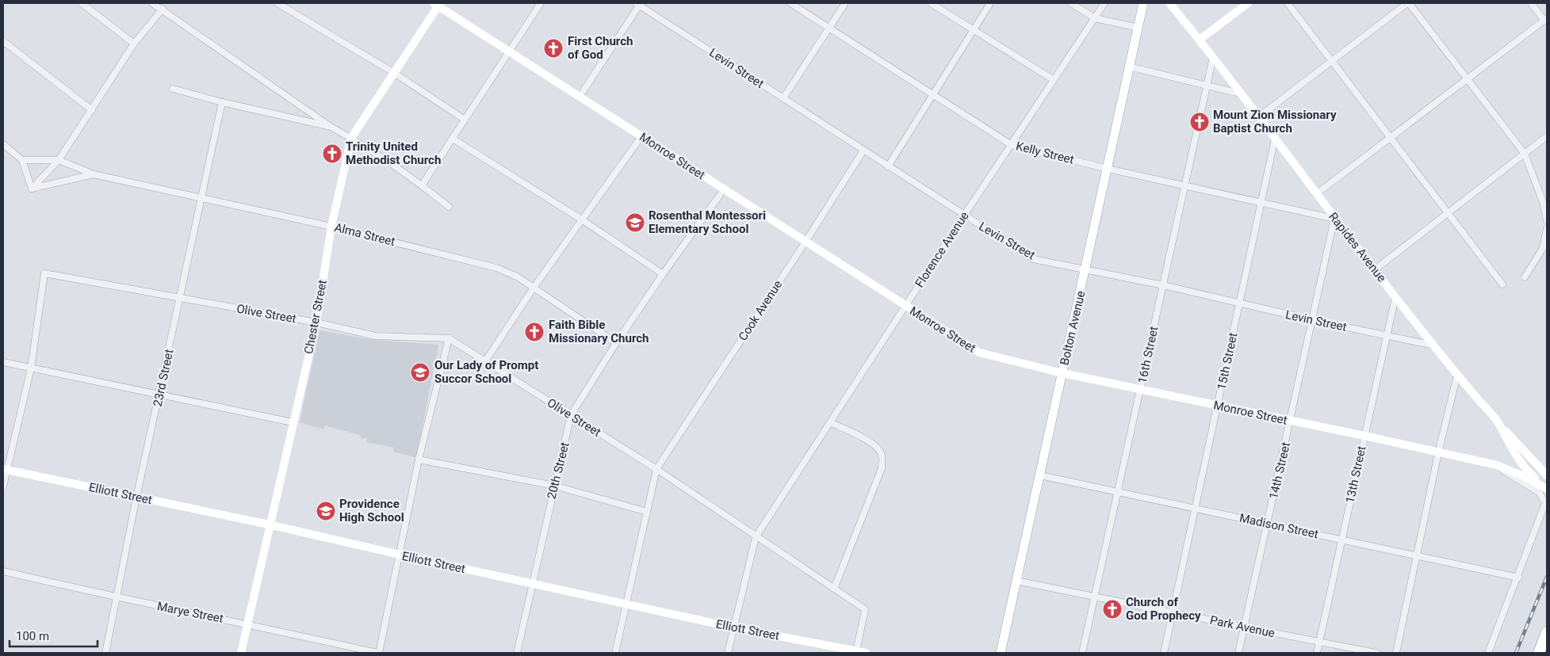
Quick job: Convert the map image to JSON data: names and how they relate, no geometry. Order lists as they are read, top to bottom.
{
  "streets": {
    "main road": [
      "Monroe Street",
      "Rapides Avenue",
      "Chester Street",
      "Bolton Avenue",
      "Elliott Street"
    ],
    "street": [
      "Levin Street",
      "Kelly Street",
      "Alma Street",
      "Florence Avenue",
      "Cook Avenue",
      "Olive Street",
      "16th Street",
      "15th Street",
      "23rd Street",
      "20th Street",
      "14th Street",
      "13th Street",
      "Madison Street",
      "Marye Street",
      "Park Avenue"
    ]
  },
  "crossings": [
    ["Levin Street", "Rapides Avenue"],
    ["Levin Street", "Florence Avenue"],
    ["Levin Street", "Cook Avenue"],
    ["Levin Street", "Bolton Avenue"],
    ["Levin Street", "16th Street"],
    ["Levin Street", "15th Street"],
    ["Levin Street", "14th Street"],
    ["Levin Street", "13th Street"],
    ["Kelly Street", "Rapides Avenue"],
    ["Kelly Street", "Florence Avenue"],
    ["Kelly Street", "Bolton Avenue"],
    ["Kelly Street", "16th Street"],
    ["Kelly Street", "15th Street"],
    ["Kelly Street", "14th Street"],
    ["Monroe Street", "Rapides Avenue"],
    ["Monroe Street", "Florence Avenue"],
    ["Monroe Street", "Cook Avenue"],
    ["Monroe Street", "Chester Street"],
    ["Monroe Street", "Bolton Avenue"],
    ["Monroe Street", "16th Street"],
    ["Monroe Street", "15th Street"],
    ["Monroe Street", "20th Street"],
    ["Monroe Street", "14th Street"],
    ["Monroe Street", "13th Street"],
    ["Alma Street", "Chester Street"],
    ["Alma Street", "23rd Street"],
    ["Alma Street", "20th Street"],
    ["Rapides Avenue", "16th Street"],
    ["Rapides Avenue", "15th Street"],
    ["Rapides Avenue", "14th Street"],
    ["Rapides Avenue", "13th Street"],
    ["Florence Avenue", "Olive Street"],
    ["Florence Avenue", "Elliott Street"],
    ["Cook Avenue", "Olive Street"],
    ["Olive Street", "Chester Street"],
    ["Olive Street", "23rd Street"],
    ["Olive Street", "20th Street"],
    ["Olive Street", "Elliott Street"],
    ["Chester Street", "Elliott Street"],
    ["Chester Street", "Marye Street"],
    ["Bolton Avenue", "Madison Street"],
    ["Bolton Avenue", "Park Avenue"],
    ["16th Street", "Madison Street"],
    ["16th Street", "Park Avenue"],
    ["15th Street", "Madison Street"],
    ["15th Street", "Park Avenue"],
    ["23rd Street", "Elliott Street"],
    ["23rd Street", "Marye Street"],
    ["20th Street", "Elliott Street"],
    ["14th Street", "Madison Street"],
    ["14th Street", "Park Avenue"],
    ["13th Street", "Madison Street"],
    ["13th Street", "Park Avenue"]
  ],
  "places": {
    "church": [
      "First Church of God",
      "Mount Zion Missionary Baptist Church",
      "Trinity United Methodist Church",
      "Faith Bible Missionary Church",
      "Church of God Prophecy"
    ],
    "school or university": ["Rosenthal Montessori Elementary School", "Our Lady of Prompt Succor School", "Providence High School"]
  },
  "scale_bar": "100 m"
}
